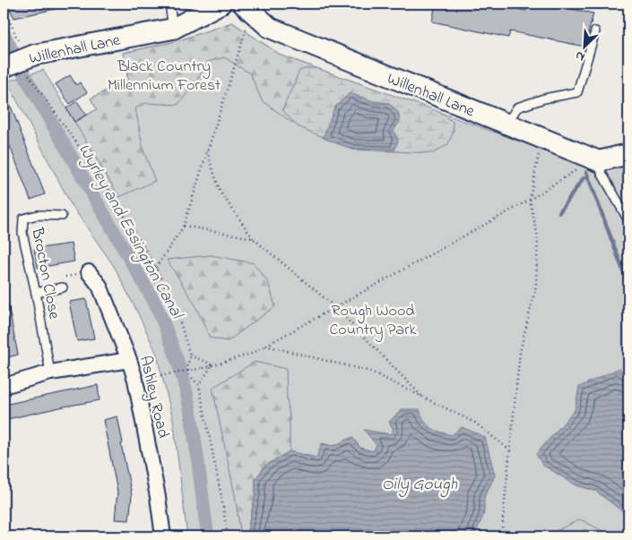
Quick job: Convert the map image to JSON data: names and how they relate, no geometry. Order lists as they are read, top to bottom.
{
  "streets": {
    "street": ["Willenhall Lane", "Ashley Road"],
    "lane": ["Brocton Close"]
  },
  "water": ["Wyrley and Essington Canal", "Oily Gough"],
  "parks": ["Black Country Millennium Forest", "Rough Wood Country Park"],
  "north": "bottom left"
}
